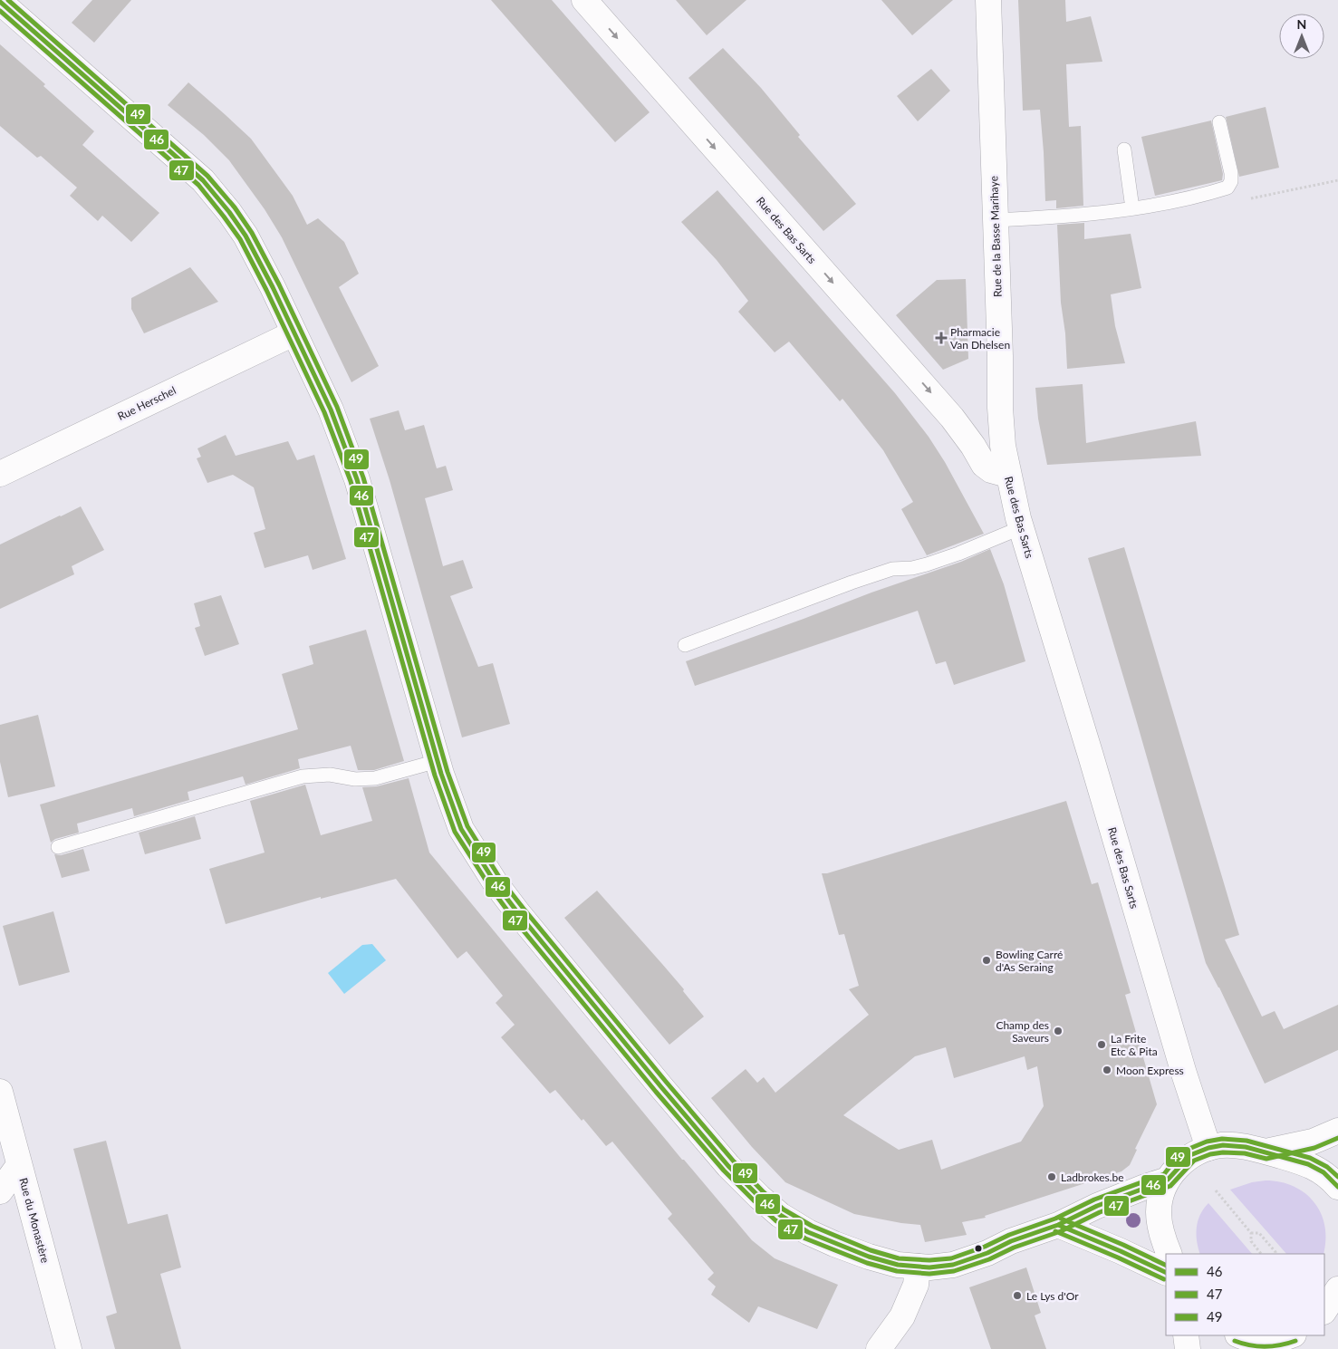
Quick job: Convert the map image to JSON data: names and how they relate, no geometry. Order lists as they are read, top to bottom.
{
  "streets": {
    "street": [
      "Rue des Bas Sarts",
      "Rue de la Basse Marihaye",
      "Rue Herschel",
      "Rue du Monastère"
    ]
  },
  "crossings": [
    ["Rue des Bas Sarts", "Rue de la Basse Marihaye"]
  ],
  "one_way": ["Rue des Bas Sarts"],
  "places": {
    "health": ["Pharmacie Van Dhelsen"],
    "other": [
      "Bowling Carré d'As Seraing",
      "Champ des Saveurs",
      "La Frite Etc & Pita",
      "Moon Express",
      "Ladbrokes.be",
      "Le Lys d'Or"
    ]
  },
  "lines": ["transit line 49", "transit line 46", "transit line 47"],
  "legend": ["46", "47", "49"],
  "north": "top"
}
